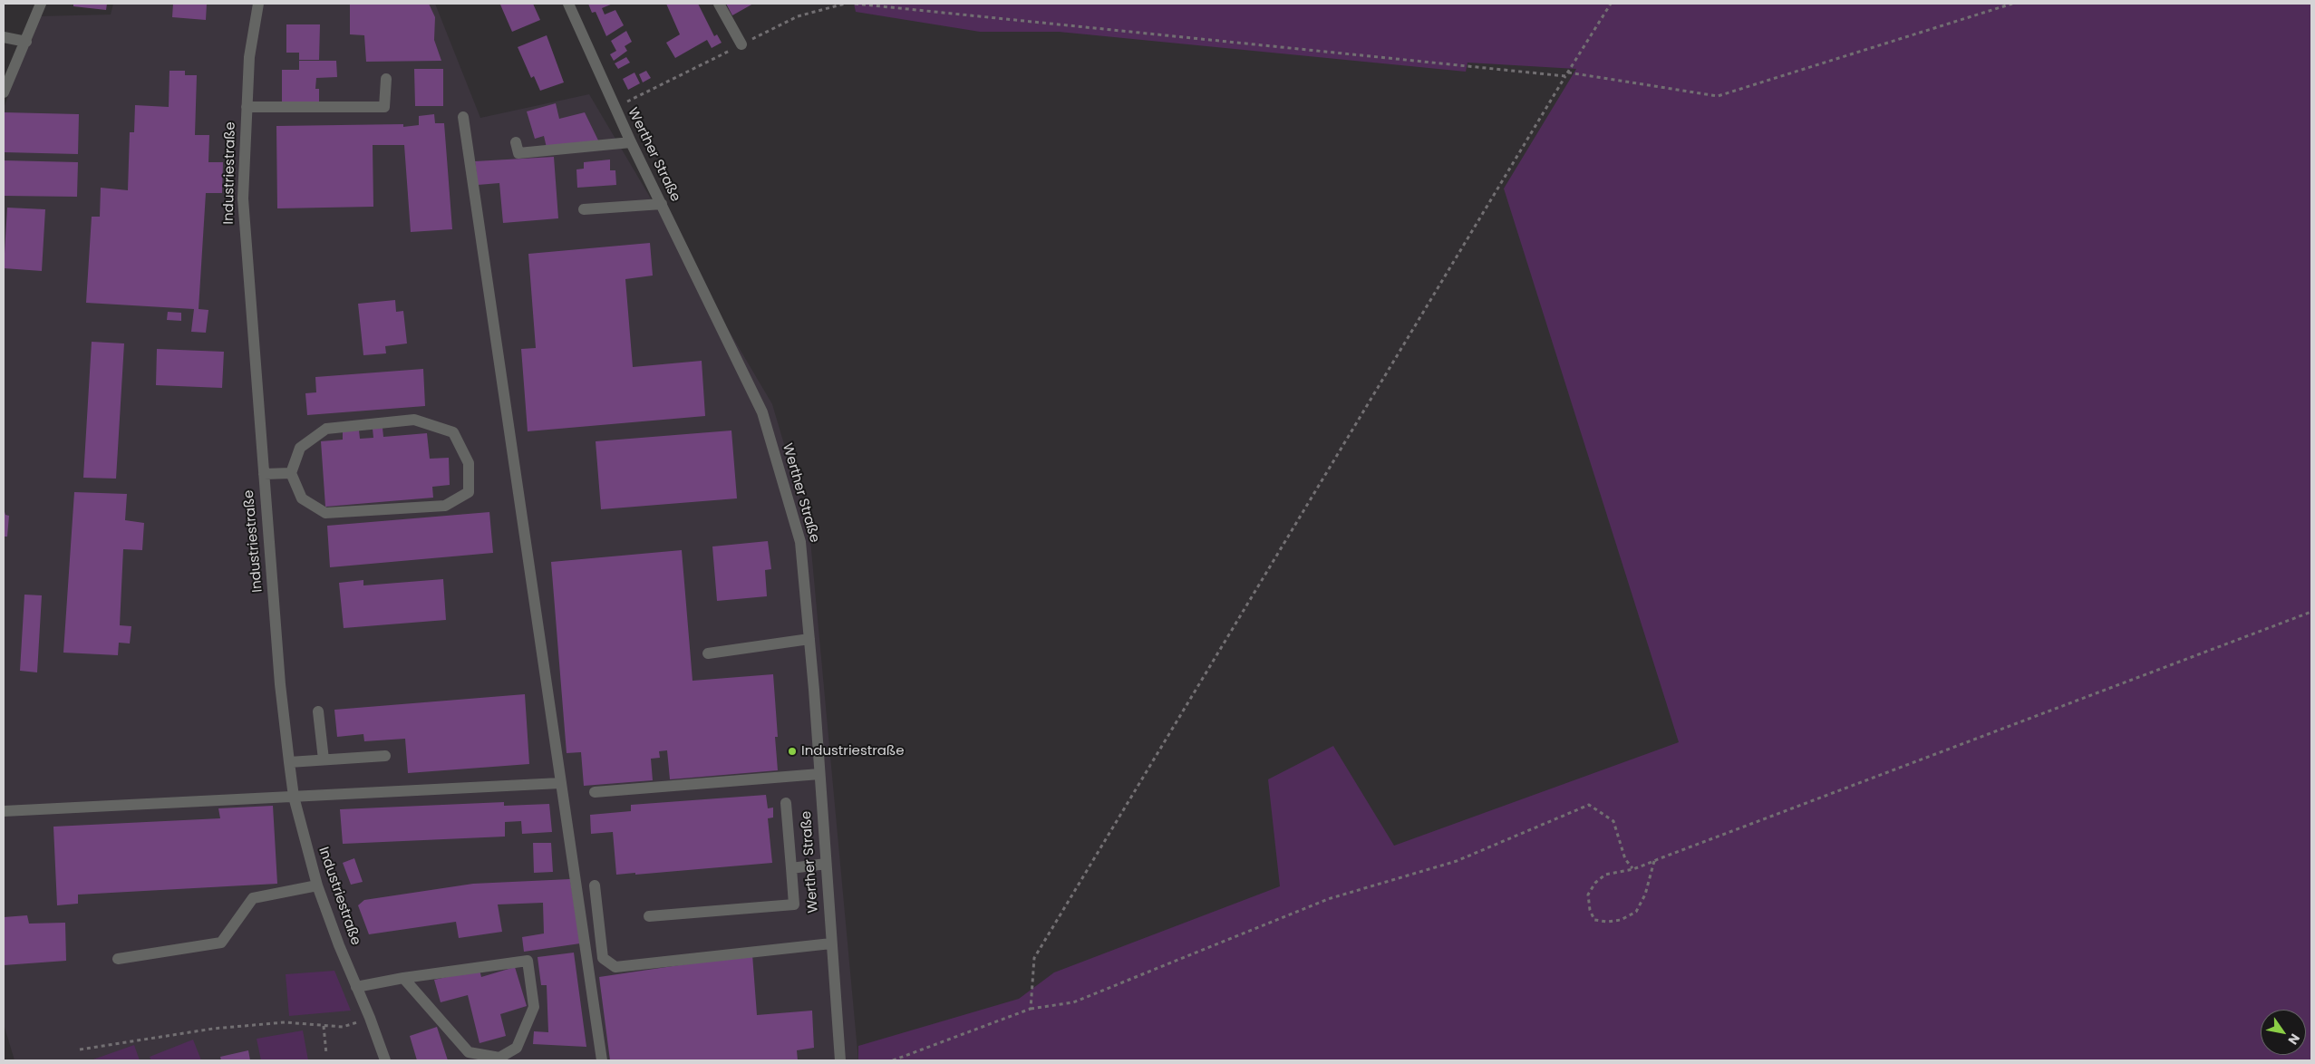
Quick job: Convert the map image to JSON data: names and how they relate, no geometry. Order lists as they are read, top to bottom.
{
  "streets": {
    "street": ["Werther Straße", "Industriestraße"]
  },
  "places": ["Industriestraße"],
  "north": "bottom right"
}
